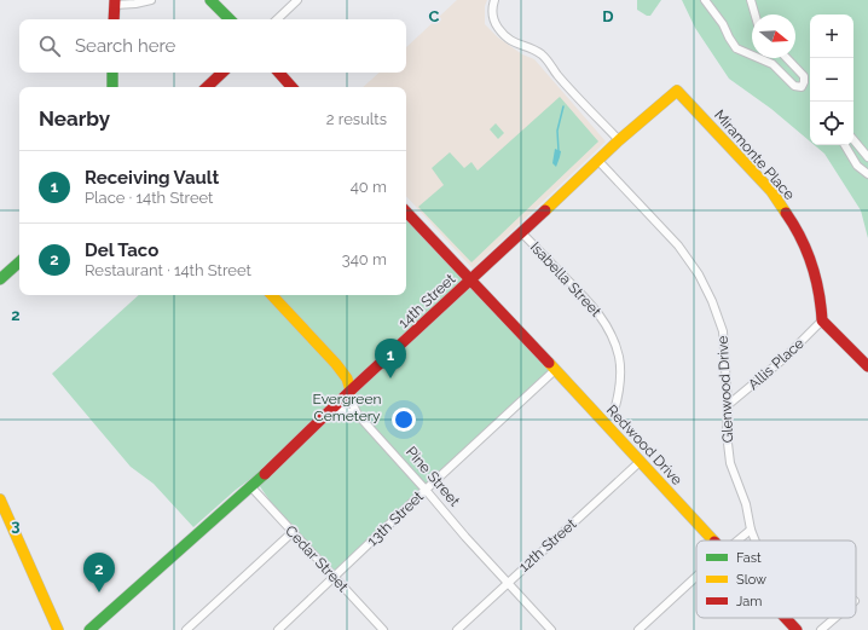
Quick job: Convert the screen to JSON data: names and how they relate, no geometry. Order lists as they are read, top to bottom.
{
  "streets": {
    "street": [
      "Miramonte Place",
      "Isabella Street",
      "14th Street",
      "Allis Place",
      "Glenwood Drive",
      "Redwood Drive",
      "Pine Street",
      "13th Street",
      "12th Street",
      "Cedar Street"
    ]
  },
  "crossings": [
    ["Miramonte Place", "14th Street"],
    ["Miramonte Place", "Allis Place"],
    ["Isabella Street", "14th Street"],
    ["14th Street", "Glenwood Drive"],
    ["14th Street", "Redwood Drive"],
    ["14th Street", "Pine Street"],
    ["14th Street", "Cedar Street"],
    ["Allis Place", "Glenwood Drive"],
    ["Redwood Drive", "13th Street"],
    ["Redwood Drive", "12th Street"],
    ["Pine Street", "13th Street"],
    ["Pine Street", "12th Street"],
    ["13th Street", "Cedar Street"]
  ],
  "parks": ["Evergreen Cemetery"],
  "legend": ["Fast", "Slow", "Jam"],
  "north": "right",
  "page": {
    "map_buttons": ["+", "−"],
    "search": "Search here",
    "heading": ["Nearby", "2 results"],
    "list": [
      {
        "mark": "1",
        "name": "Receiving Vault",
        "note": "Place · 14th Street",
        "value": "40 m"
      },
      {
        "mark": "2",
        "name": "Del Taco",
        "note": "Restaurant · 14th Street",
        "value": "340 m"
      }
    ],
    "pins": ["1", "2"]
  },
  "grid": {
    "columns": ["C", "D"],
    "rows": ["2", "3"]
  }
}
